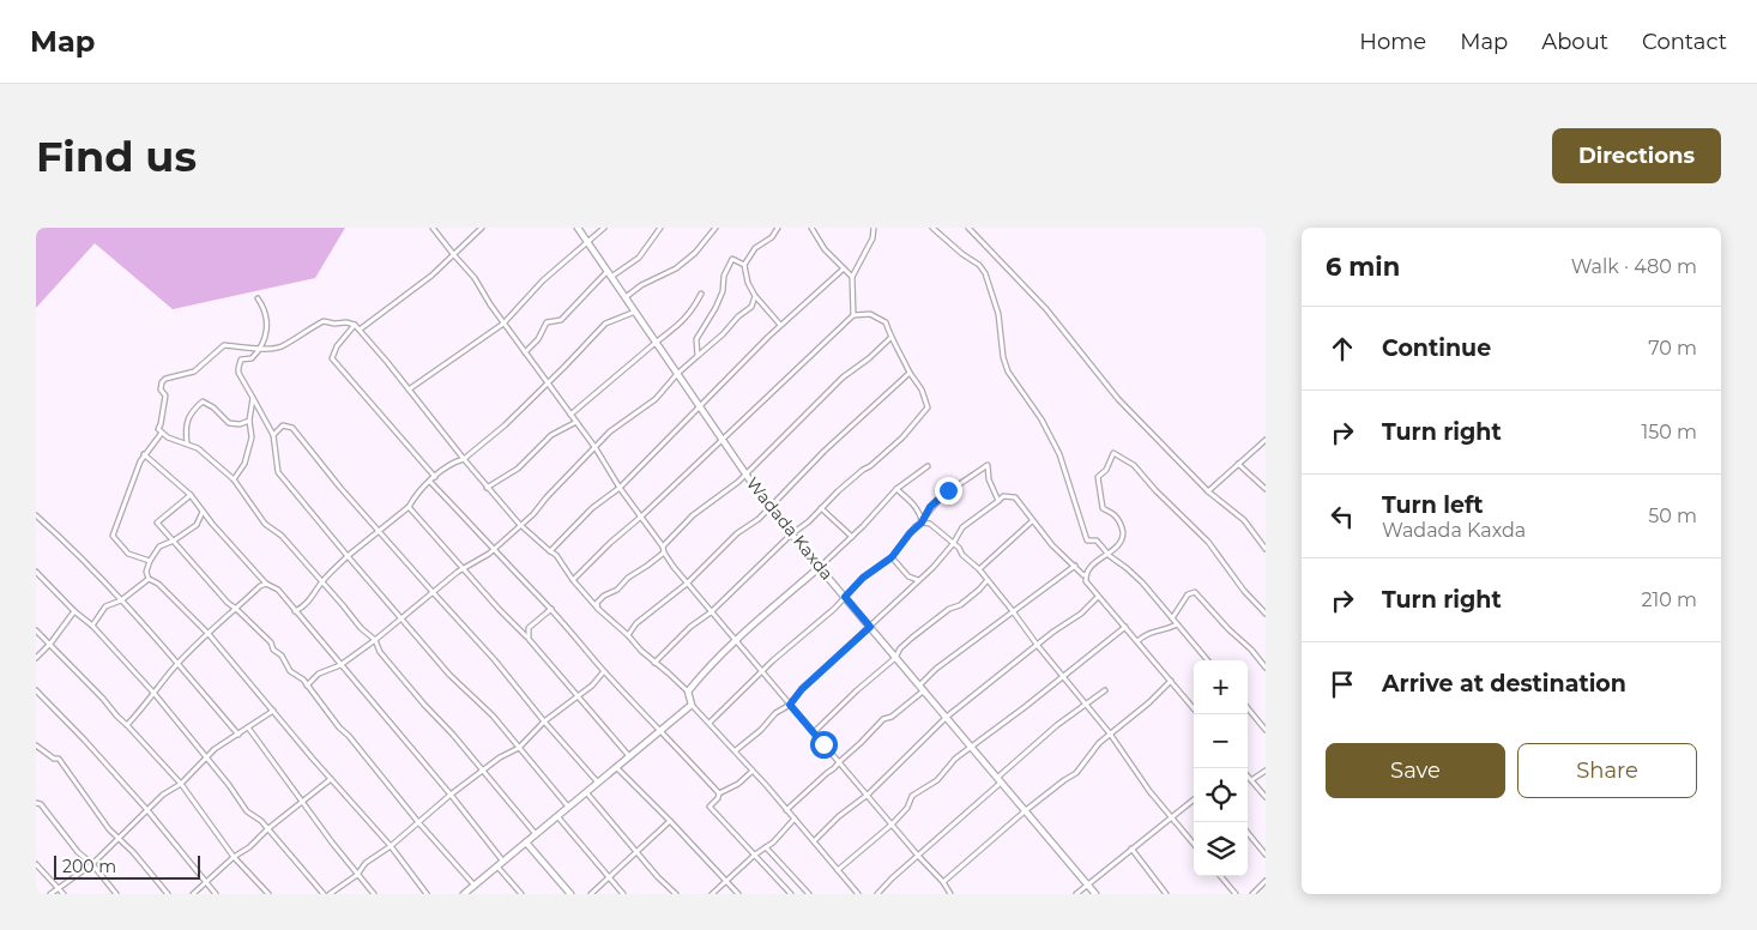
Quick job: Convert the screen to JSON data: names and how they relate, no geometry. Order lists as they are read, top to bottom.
{
  "streets": {
    "street": ["Wadada Kaxda"]
  },
  "scale_bar": "200 m",
  "page": {
    "header": "Map",
    "nav": [
      "Home",
      "Map",
      "About",
      "Contact"
    ],
    "buttons": [
      "Directions",
      ["Save", "Share"]
    ],
    "title": "Find us",
    "heading": ["6 min", "Walk · 480 m"],
    "list": [
      ["Continue", "70 m"],
      ["Turn right", "150 m"],
      ["Turn left", "Wadada Kaxda", "50 m"],
      ["Turn right", "210 m"],
      "Arrive at destination"
    ],
    "map_buttons": ["+", "−"],
    "scale": "200 m"
  }
}
